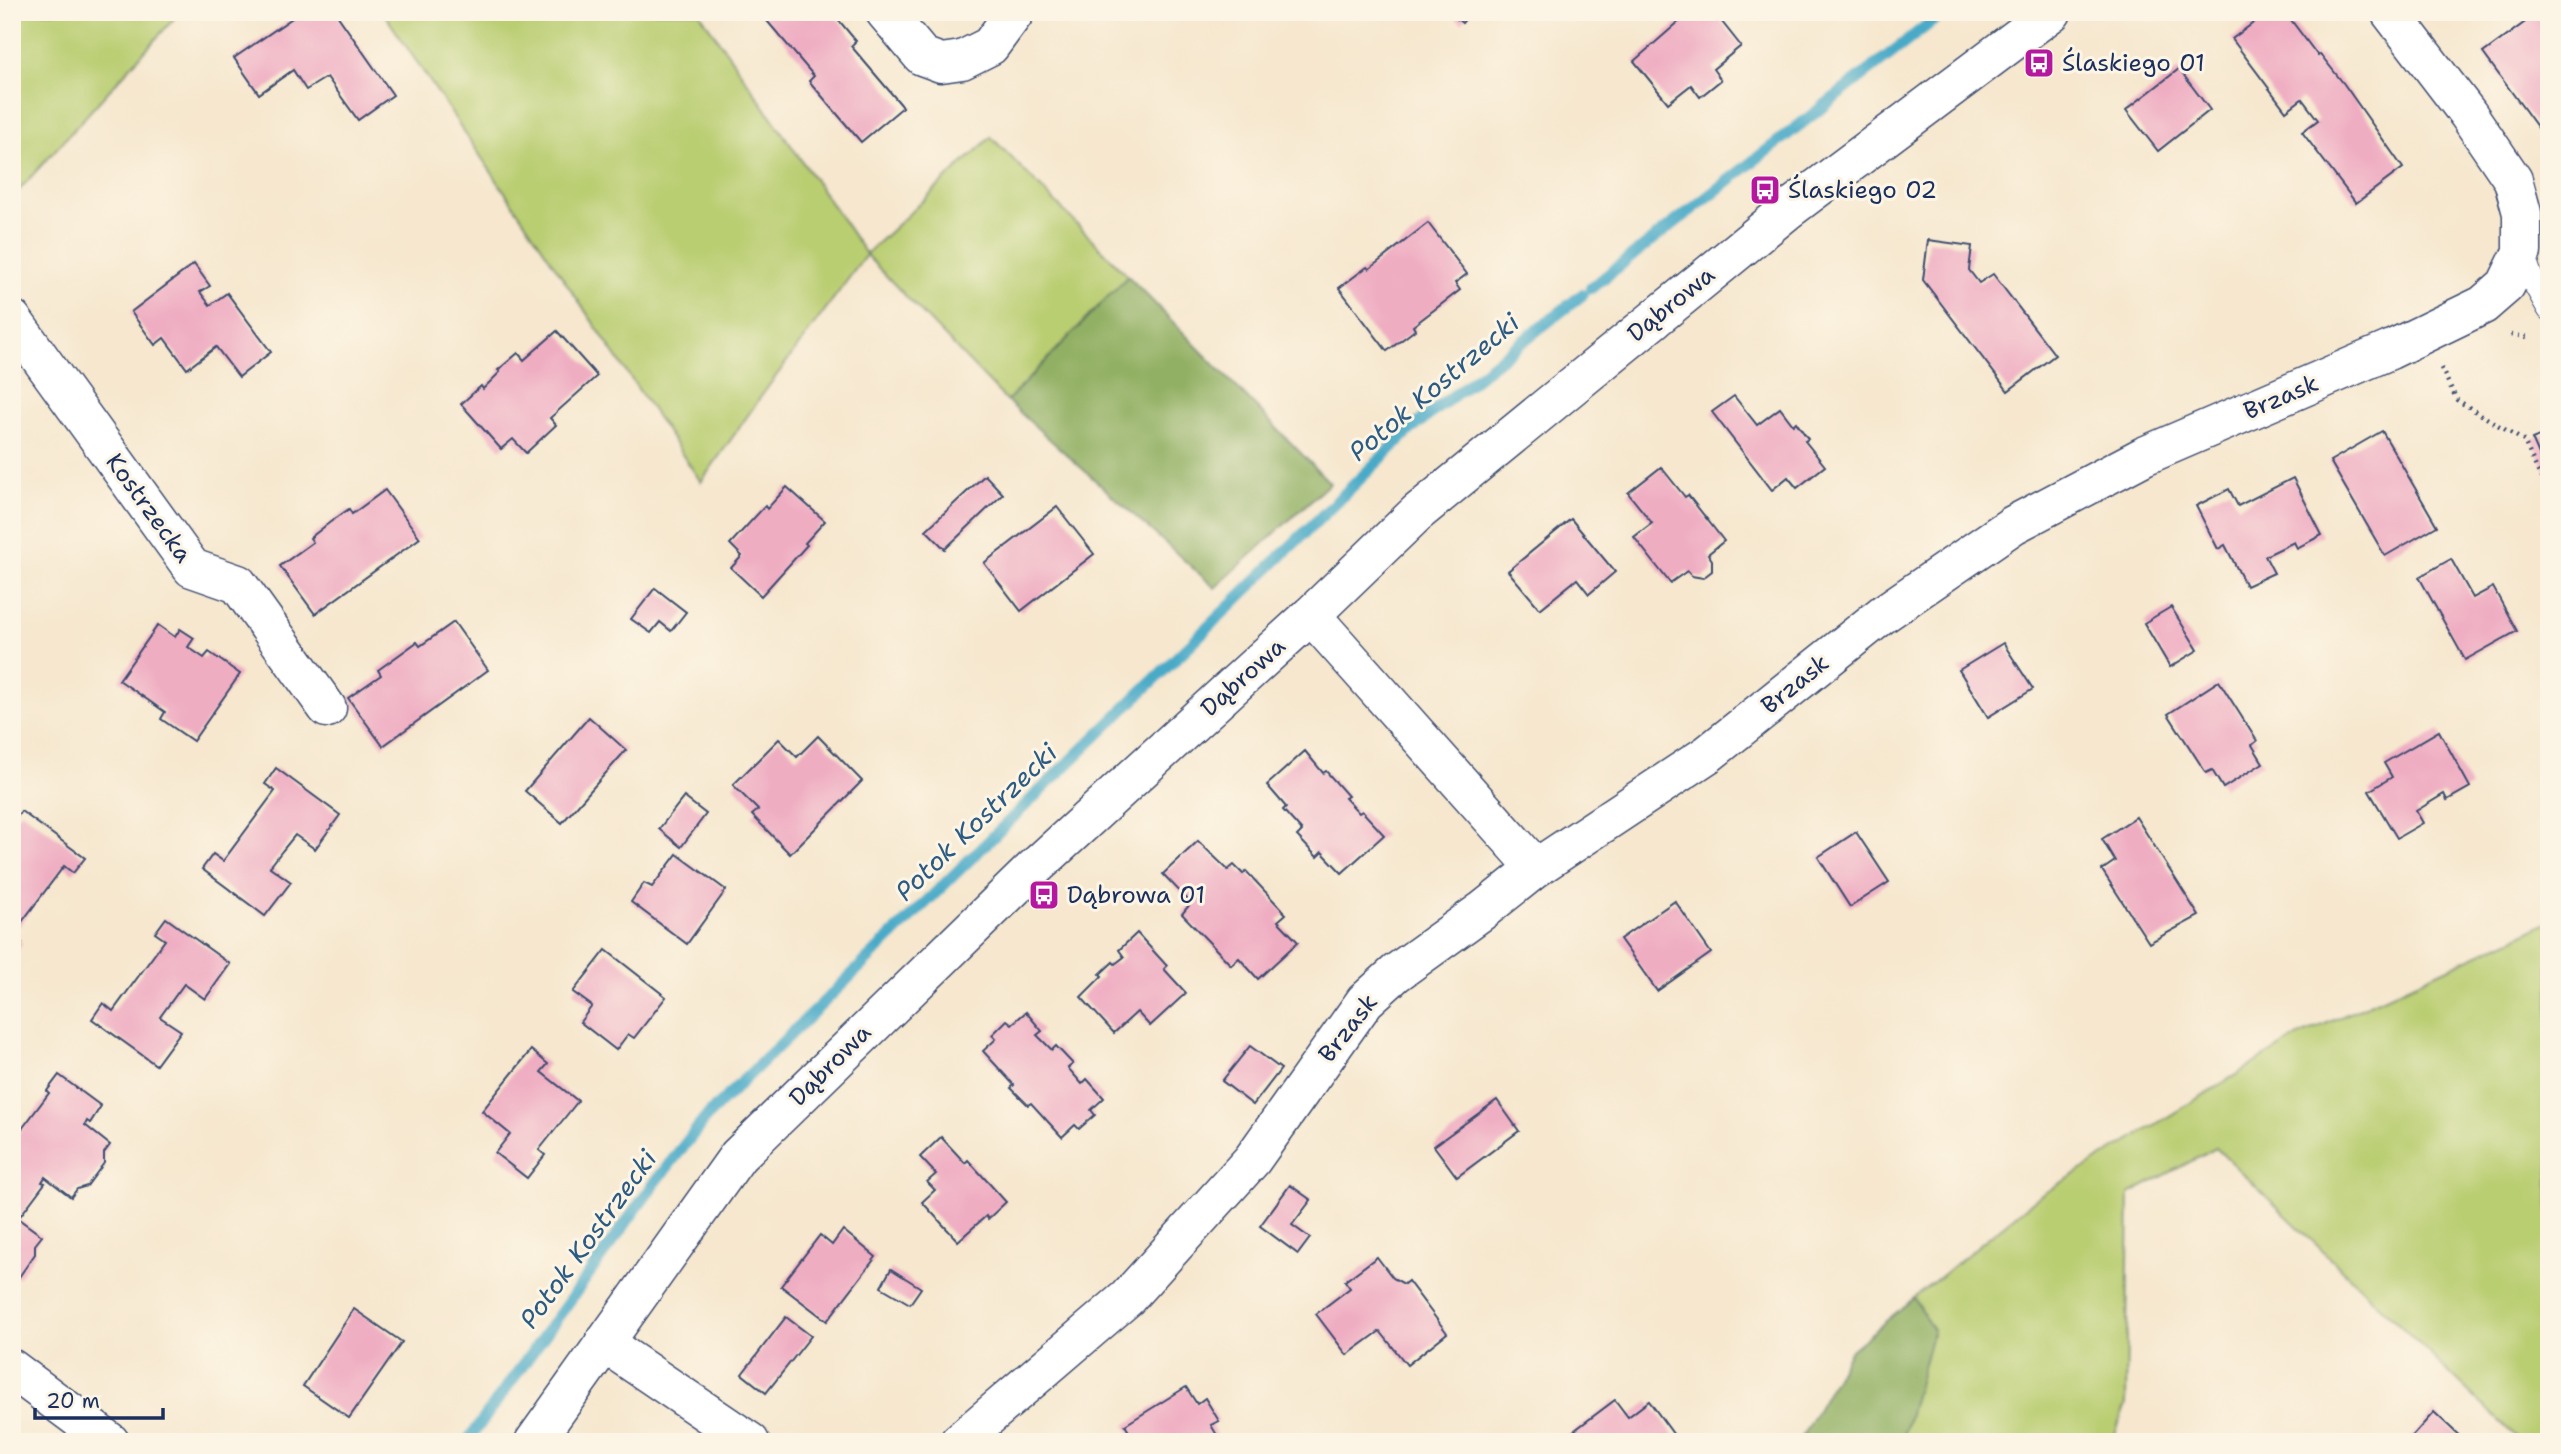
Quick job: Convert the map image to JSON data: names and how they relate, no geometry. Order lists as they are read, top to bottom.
{
  "streets": {
    "street": ["Dąbrowa", "Brzask", "Kostrzecka"]
  },
  "water": ["Potok Kostrzecki"],
  "places": {
    "bus stop": ["Ślaskiego 01", "Ślaskiego 02", "Dąbrowa 01"]
  },
  "scale_bar": "20 m"
}
